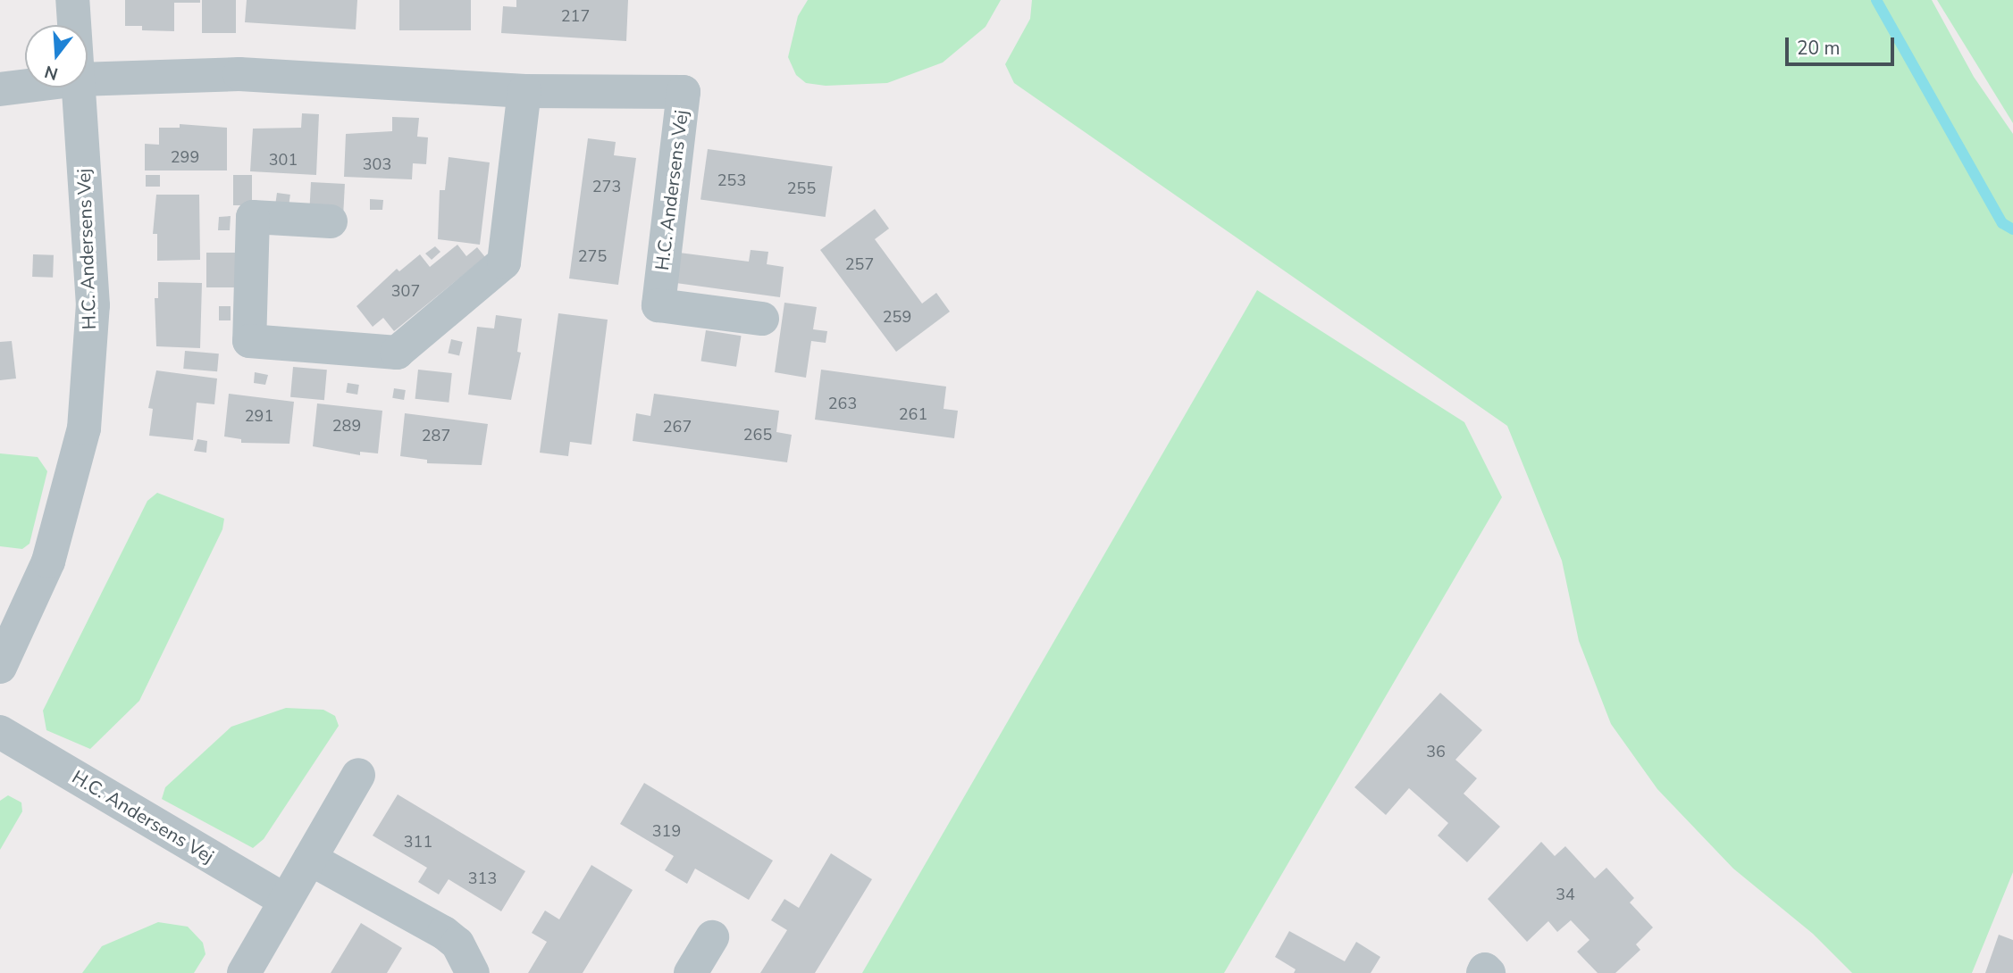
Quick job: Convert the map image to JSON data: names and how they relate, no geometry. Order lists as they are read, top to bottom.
{
  "streets": {
    "street": ["H.C. Andersens Vej"]
  },
  "house_numbers": [
    "217",
    "299",
    "301",
    "303",
    "253",
    "273",
    "255",
    "275",
    "257",
    "307",
    "259",
    "263",
    "261",
    "291",
    "289",
    "267",
    "265",
    "287",
    "36",
    "319",
    "311",
    "313",
    "34"
  ],
  "scale_bar": "20 m",
  "north": "bottom"
}
